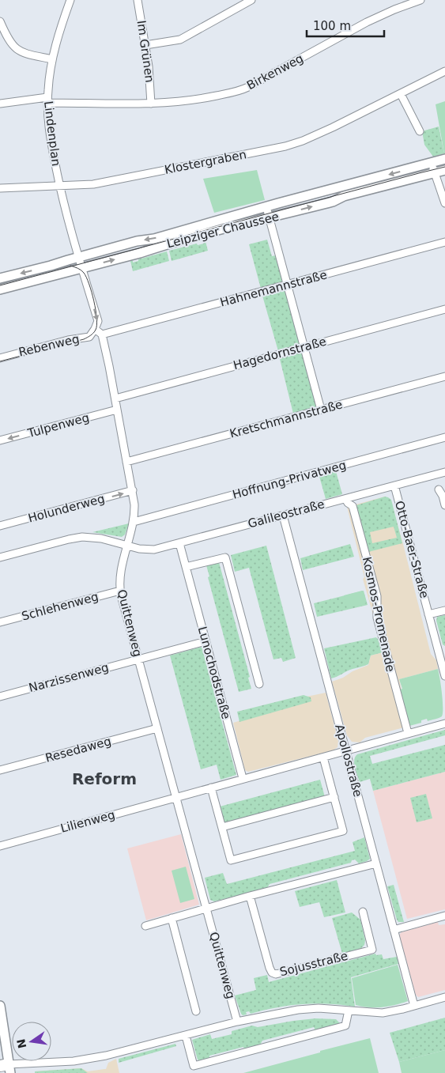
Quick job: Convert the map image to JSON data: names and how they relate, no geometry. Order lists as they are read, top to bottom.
{
  "streets": {
    "main road": ["Leipziger Chaussee"],
    "street": [
      "Im Grünen",
      "Birkenweg",
      "Lindenplan",
      "Klostergraben",
      "Hahnemannstraße",
      "Rebenweg",
      "Hagedornstraße",
      "Kretschmannstraße",
      "Tulpenweg",
      "Hoffnung-Privatweg",
      "Holunderweg",
      "Galileostraße",
      "Otto-Baer-Straße",
      "Schlehenweg",
      "Kosmos-Promenade",
      "Quittenweg",
      "Lunochodstraße",
      "Narzissenweg",
      "Resedaweg",
      "Apollostraße",
      "Lilienweg",
      "Sojusstraße"
    ]
  },
  "crossings": [
    ["Im Grünen", "Birkenweg"],
    ["Birkenweg", "Lindenplan"],
    ["Lindenplan", "Klostergraben"],
    ["Lindenplan", "Leipziger Chaussee"],
    ["Hahnemannstraße", "Quittenweg"],
    ["Hagedornstraße", "Quittenweg"],
    ["Kretschmannstraße", "Quittenweg"],
    ["Tulpenweg", "Quittenweg"],
    ["Hoffnung-Privatweg", "Quittenweg"],
    ["Holunderweg", "Quittenweg"],
    ["Galileostraße", "Otto-Baer-Straße"],
    ["Galileostraße", "Kosmos-Promenade"],
    ["Galileostraße", "Quittenweg"],
    ["Galileostraße", "Lunochodstraße"],
    ["Galileostraße", "Apollostraße"],
    ["Schlehenweg", "Quittenweg"],
    ["Kosmos-Promenade", "Lilienweg"],
    ["Quittenweg", "Narzissenweg"],
    ["Quittenweg", "Resedaweg"],
    ["Quittenweg", "Lilienweg"],
    ["Lunochodstraße", "Narzissenweg"],
    ["Lunochodstraße", "Lilienweg"],
    ["Apollostraße", "Lilienweg"]
  ],
  "one_way": ["Tulpenweg"],
  "districts": ["Reform"],
  "scale_bar": "100 m",
  "north": "left"
}
